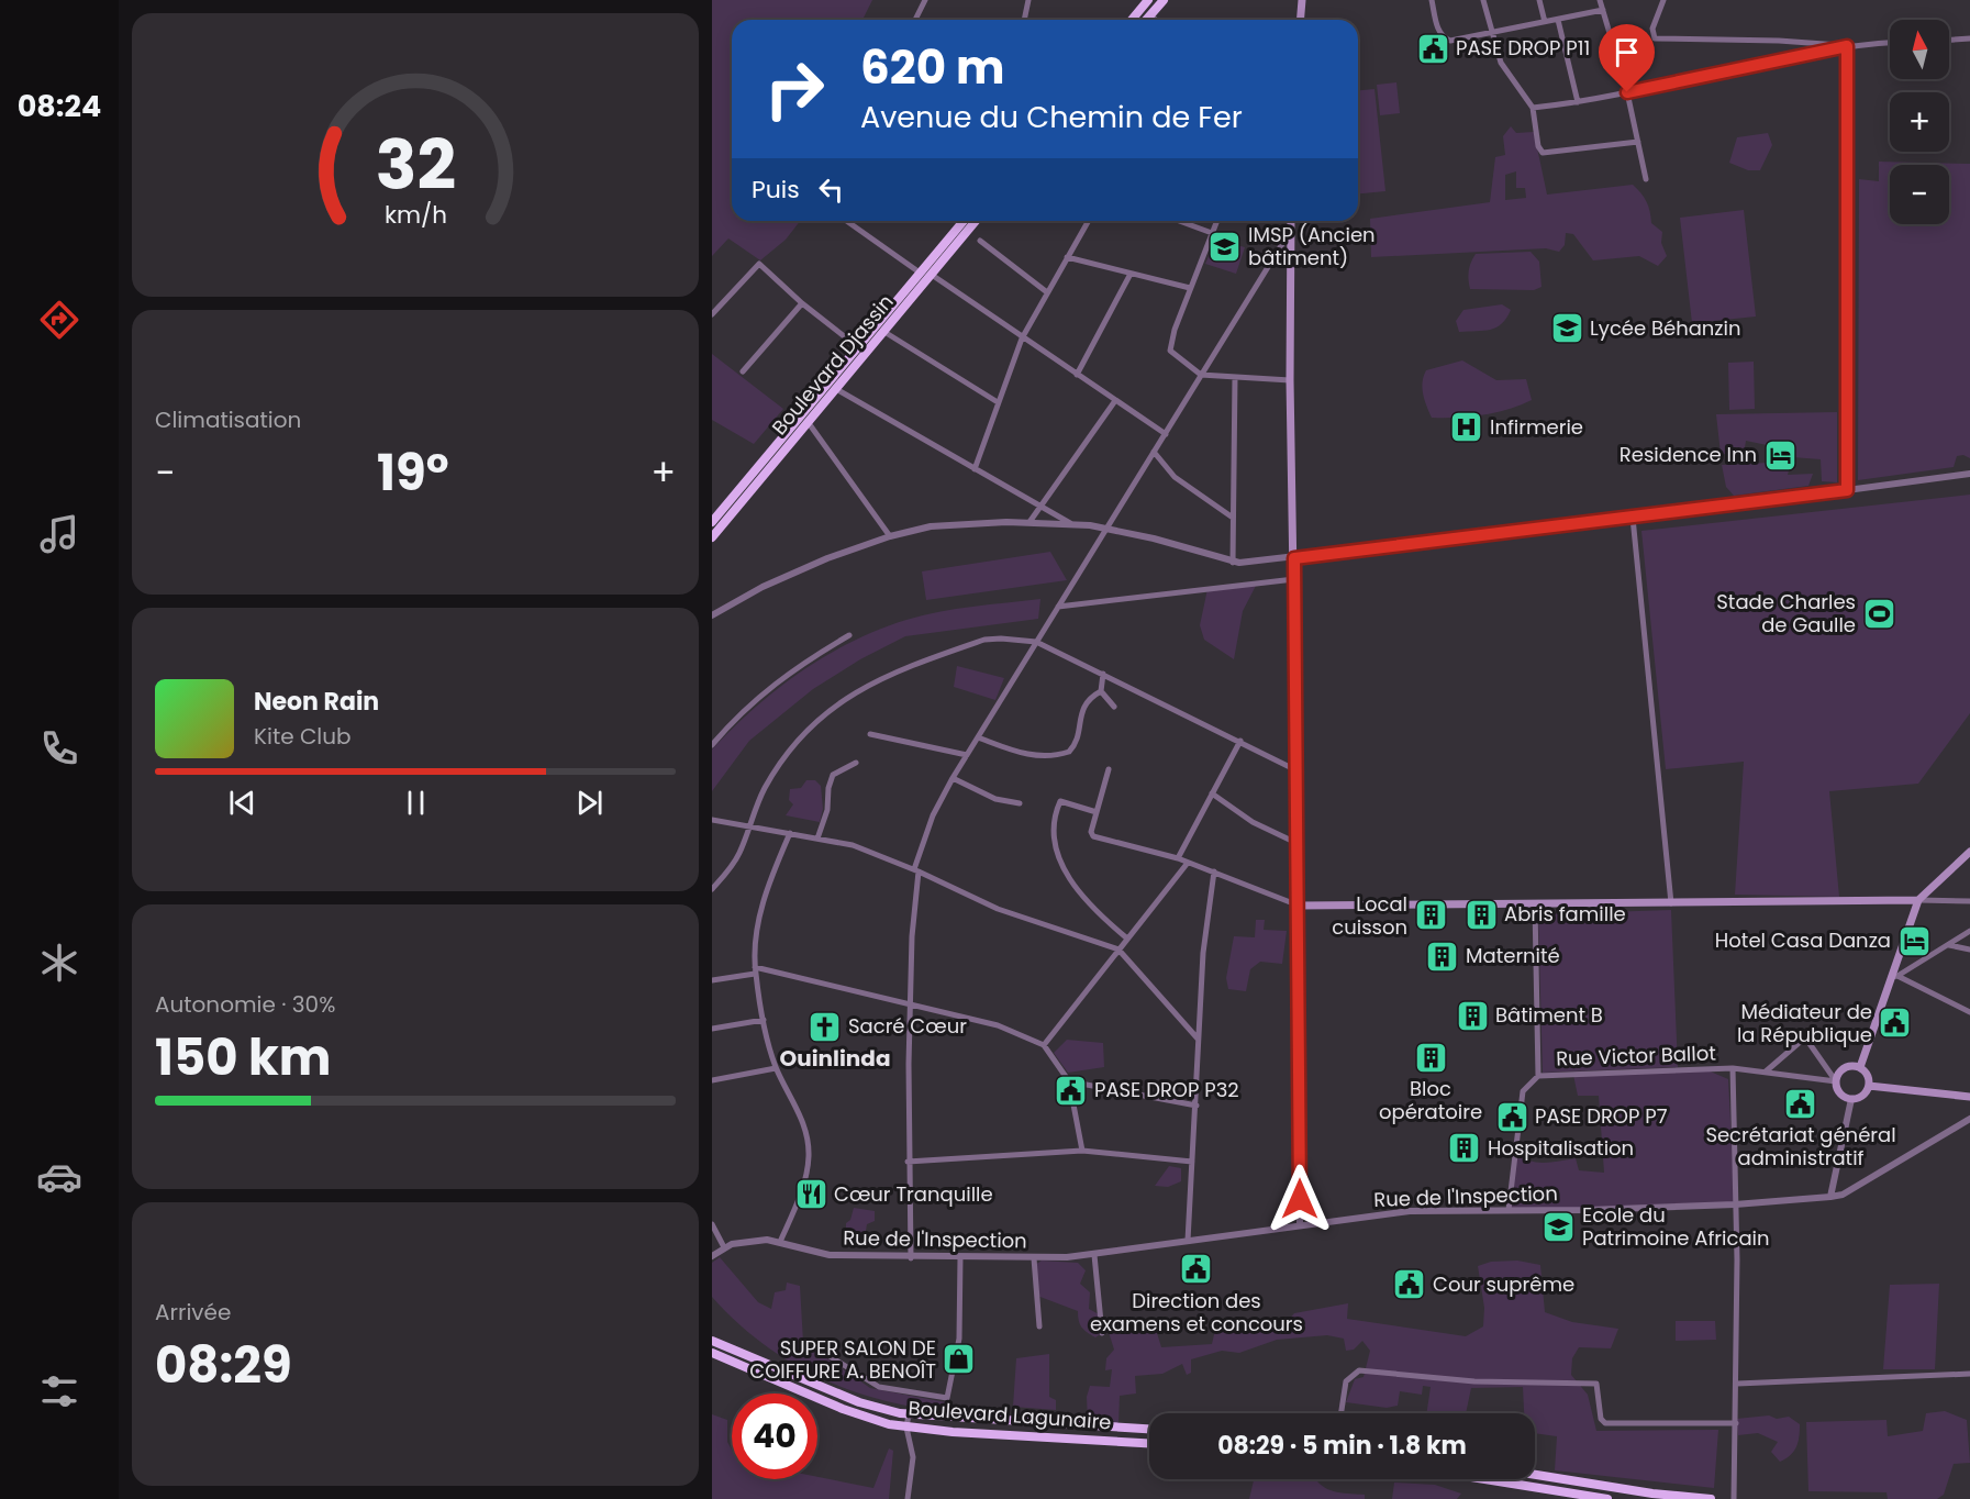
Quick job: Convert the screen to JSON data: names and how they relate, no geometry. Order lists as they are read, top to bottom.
{
  "streets": {
    "highway": ["Boulevard Djassin", "Boulevard Lagunaire"],
    "street": ["Rue Victor Ballot", "Rue de l'Inspection"]
  },
  "crossings": [
    ["Rue Victor Ballot", "Rue de l'Inspection"]
  ],
  "districts": ["Ouinlinda"],
  "places": {
    "public building": [
      "PASE DROP P11",
      "Médiateur de la République",
      "PASE DROP P32",
      "Secrétariat général administratif",
      "PASE DROP P7",
      "Direction des examens et concours",
      "Cour suprême"
    ],
    "school or university": ["IMSP (Ancien bâtiment)", "Lycée Béhanzin", "Ecole du Patrimoine Africain"],
    "hospital": ["Infirmerie"],
    "hotel": ["Residence Inn", "Hotel Casa Danza"],
    "sports": ["Stade Charles de Gaulle"],
    "building": [
      "Abris famille",
      "Local cuisson",
      "Maternité",
      "Bâtiment B",
      "Bloc opératoire",
      "Hospitalisation"
    ],
    "church": ["Sacré Cœur"],
    "restaurant": ["Cœur Tranquille"],
    "shop": ["SUPER SALON DE COIFFURE A. BENOÎT"]
  },
  "north": "top",
  "page": {
    "tabs": "08:24",
    "map_buttons": ["+", "−"],
    "turn": ["620 m", "Avenue du Chemin de Fer"],
    "then": "Puis",
    "tile": [
      "Climatisation",
      ["Autonomie · 30%", "150 km"],
      ["Arrivée", "08:29"]
    ],
    "heat": ["−", "19°", "+"],
    "song": ["Neon Rain", "Kite Club"],
    "limit": "40",
    "trip": "08:29 · 5 min · 1.8 km",
    "gauge": ["32", "km/h"]
  }
}
